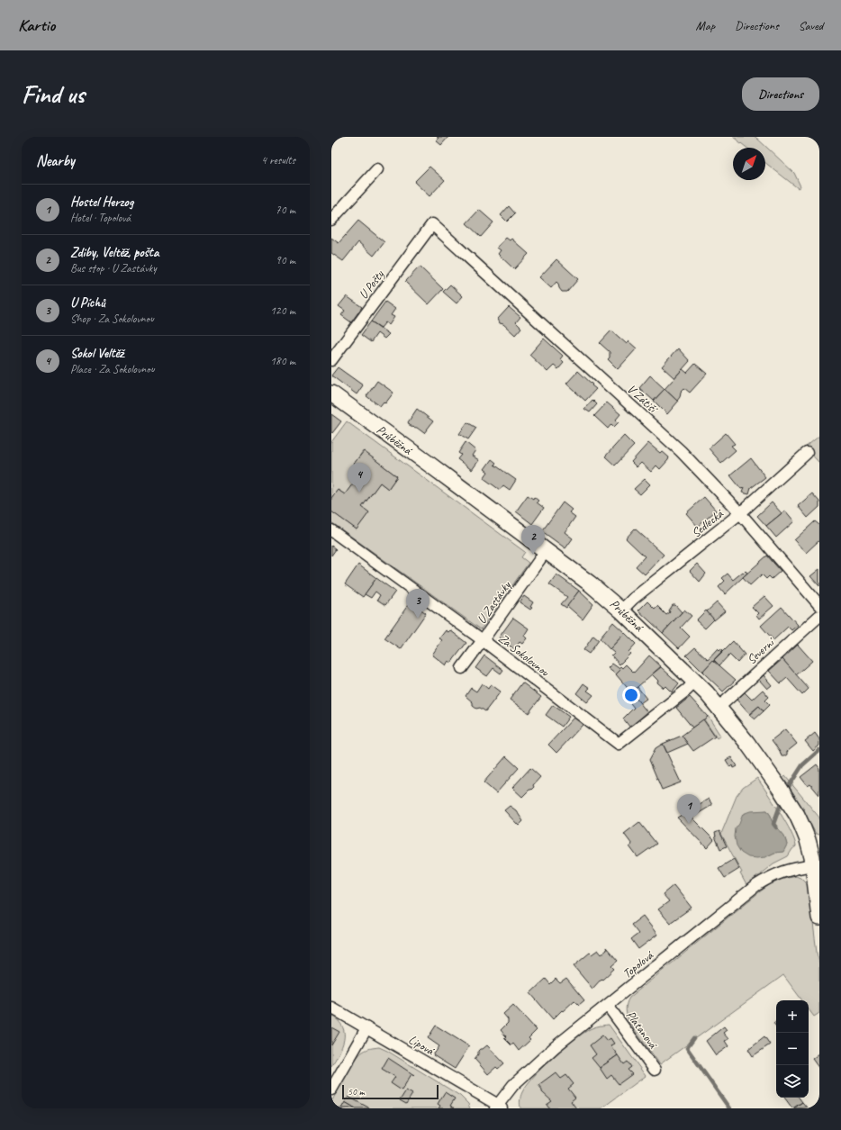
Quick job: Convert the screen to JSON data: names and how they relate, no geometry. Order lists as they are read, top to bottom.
{
  "streets": {
    "street": [
      "U Pošty",
      "V Zátiší",
      "Průběžná",
      "Sedlecká",
      "U Zastávky",
      "Severní",
      "Za Sokolovnou",
      "Topolová",
      "Platanová",
      "Lipová"
    ]
  },
  "crossings": [
    ["U Pošty", "V Zátiší"],
    ["V Zátiší", "Sedlecká"],
    ["Průběžná", "Sedlecká"],
    ["Průběžná", "U Zastávky"],
    ["Průběžná", "Severní"],
    ["Průběžná", "Za Sokolovnou"],
    ["Průběžná", "Topolová"],
    ["U Zastávky", "Za Sokolovnou"],
    ["Topolová", "Platanová"],
    ["Topolová", "Lipová"]
  ],
  "scale_bar": "50 m",
  "north": "top right",
  "page": {
    "header": "Kartio",
    "nav": ["Map", "Directions", "Saved"],
    "buttons": "Directions",
    "title": "Find us",
    "heading": ["Nearby", "4 results"],
    "list": [
      {
        "mark": "1",
        "name": "Hostel Herzog",
        "note": "Hotel · Topolová",
        "value": "70 m"
      },
      {
        "mark": "2",
        "name": "Zdiby, Veltěž, pošta",
        "note": "Bus stop · U Zastávky",
        "value": "90 m"
      },
      {
        "mark": "3",
        "name": "U Píchů",
        "note": "Shop · Za Sokolovnou",
        "value": "120 m"
      },
      {
        "mark": "4",
        "name": "Sokol Veltěž",
        "note": "Place · Za Sokolovnou",
        "value": "180 m"
      }
    ],
    "pins": [
      "4",
      "2",
      "3",
      "1"
    ],
    "map_buttons": ["+", "−"],
    "scale": "50 m"
  }
}
